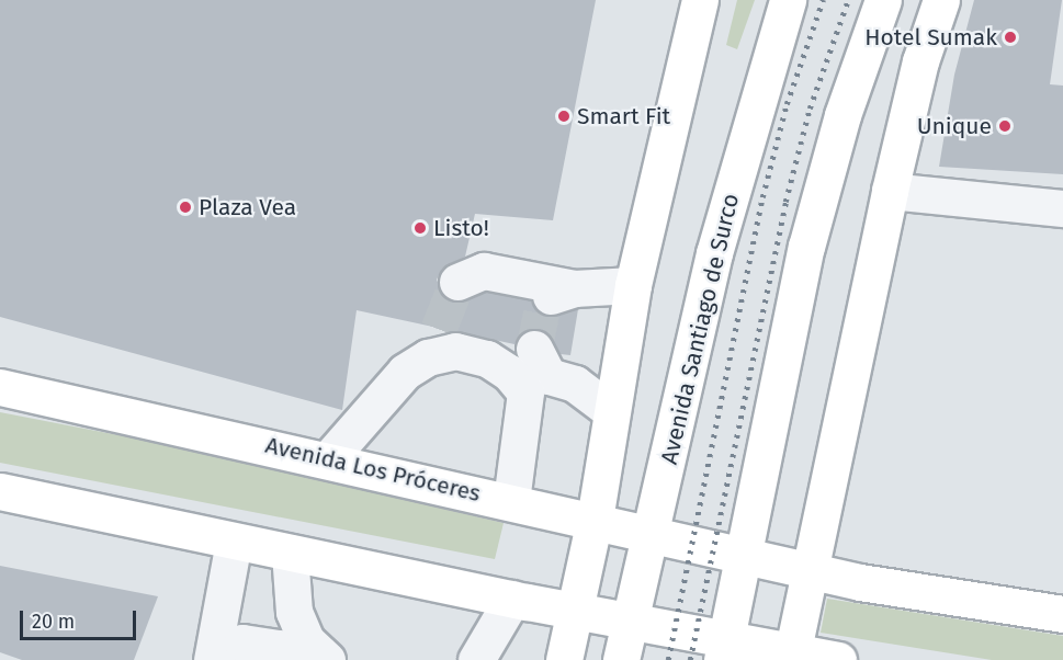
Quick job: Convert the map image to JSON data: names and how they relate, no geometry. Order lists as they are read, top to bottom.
{
  "streets": {
    "main road": ["Avenida Santiago de Surco", "Avenida Los Próceres"]
  },
  "crossings": [
    ["Avenida Santiago de Surco", "Avenida Los Próceres"]
  ],
  "places": [
    "Hotel Sumak",
    "Smart Fit",
    "Unique",
    "Plaza Vea",
    "Listo!"
  ],
  "scale_bar": "20 m"
}
